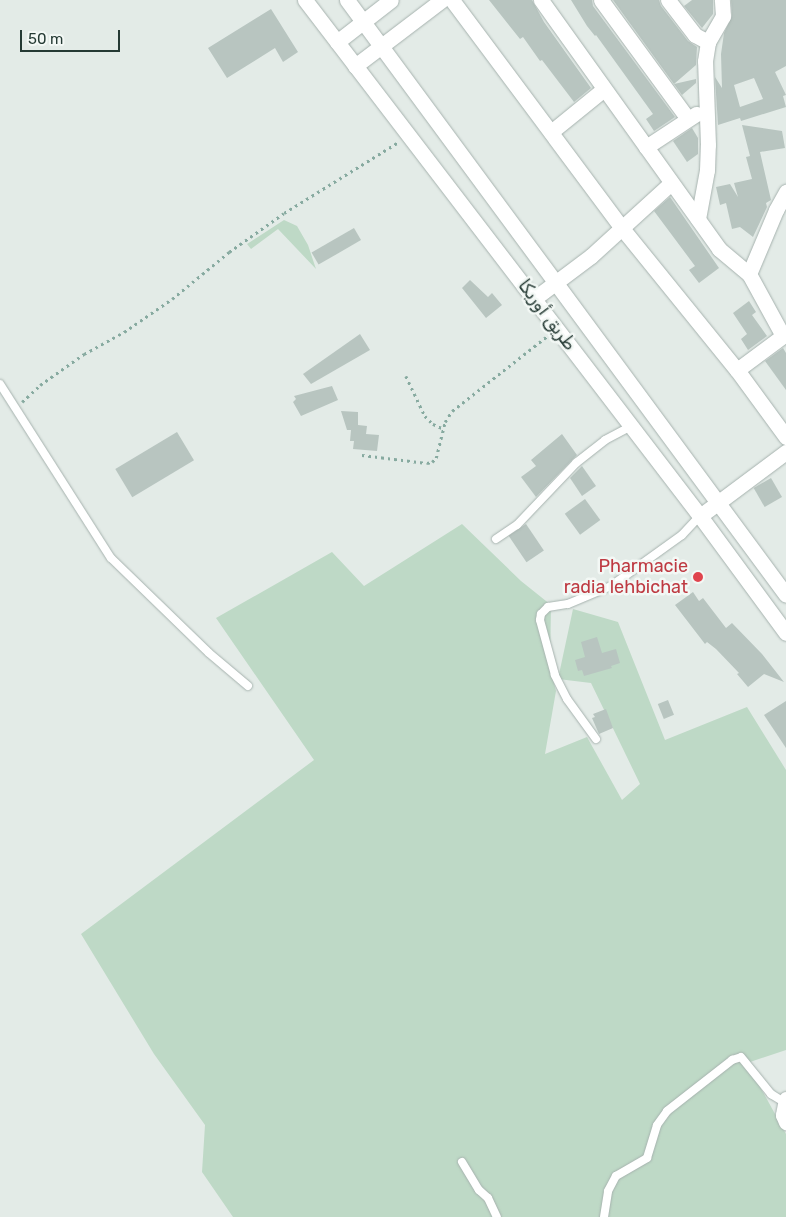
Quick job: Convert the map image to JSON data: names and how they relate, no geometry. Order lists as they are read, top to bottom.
{
  "streets": {
    "street": ["طريق أوريكا"]
  },
  "places": ["Pharmacie radia lehbichat"],
  "scale_bar": "50 m"
}
